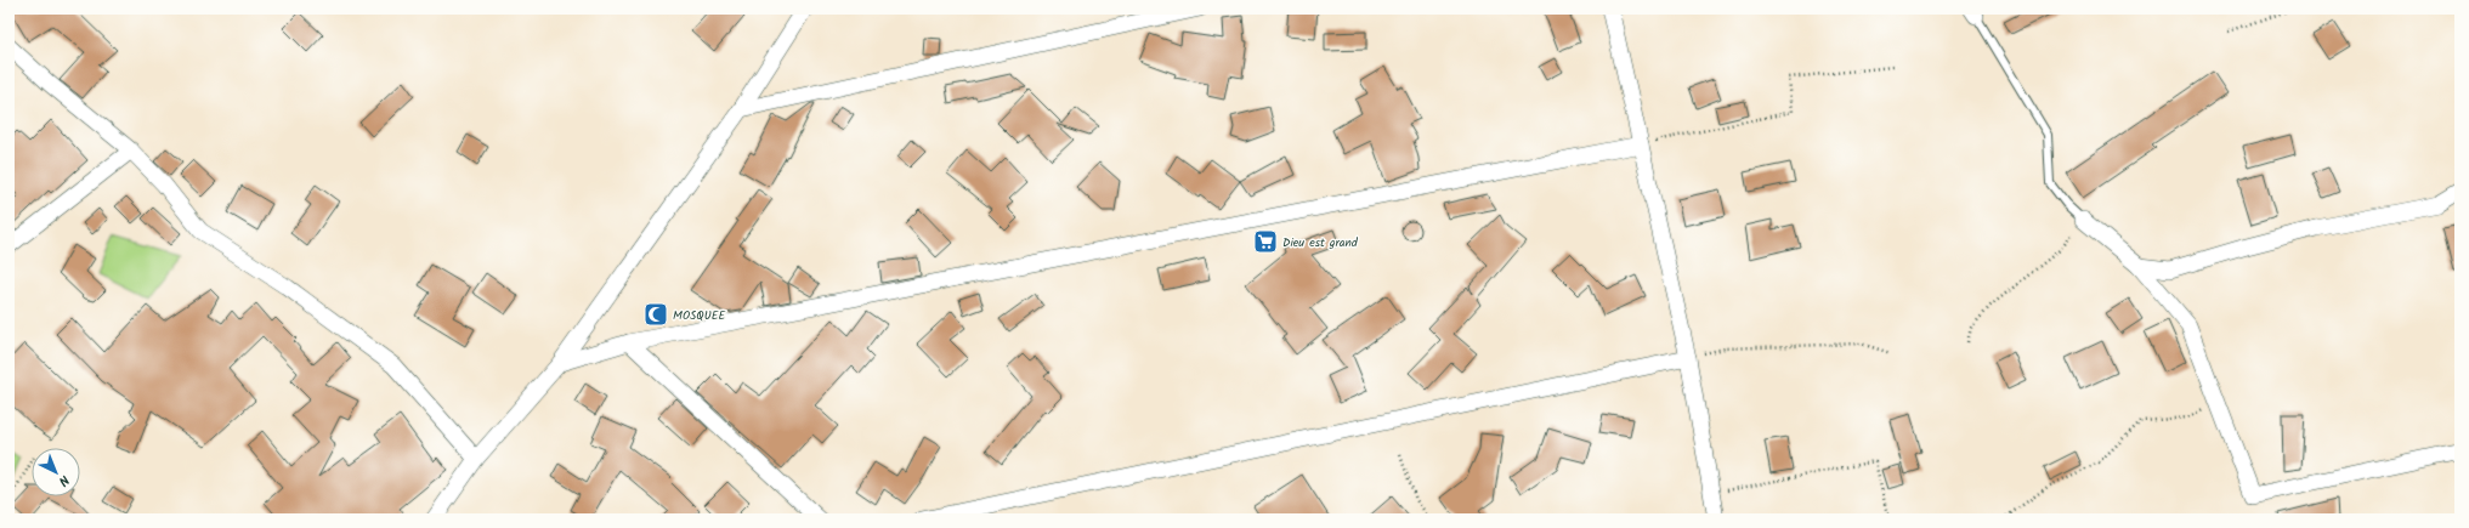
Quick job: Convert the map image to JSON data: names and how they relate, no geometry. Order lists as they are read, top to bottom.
{
  "places": {
    "supermarket": ["Dieu est grand"],
    "mosque": ["MOSQUEE"]
  },
  "north": "bottom right"
}
